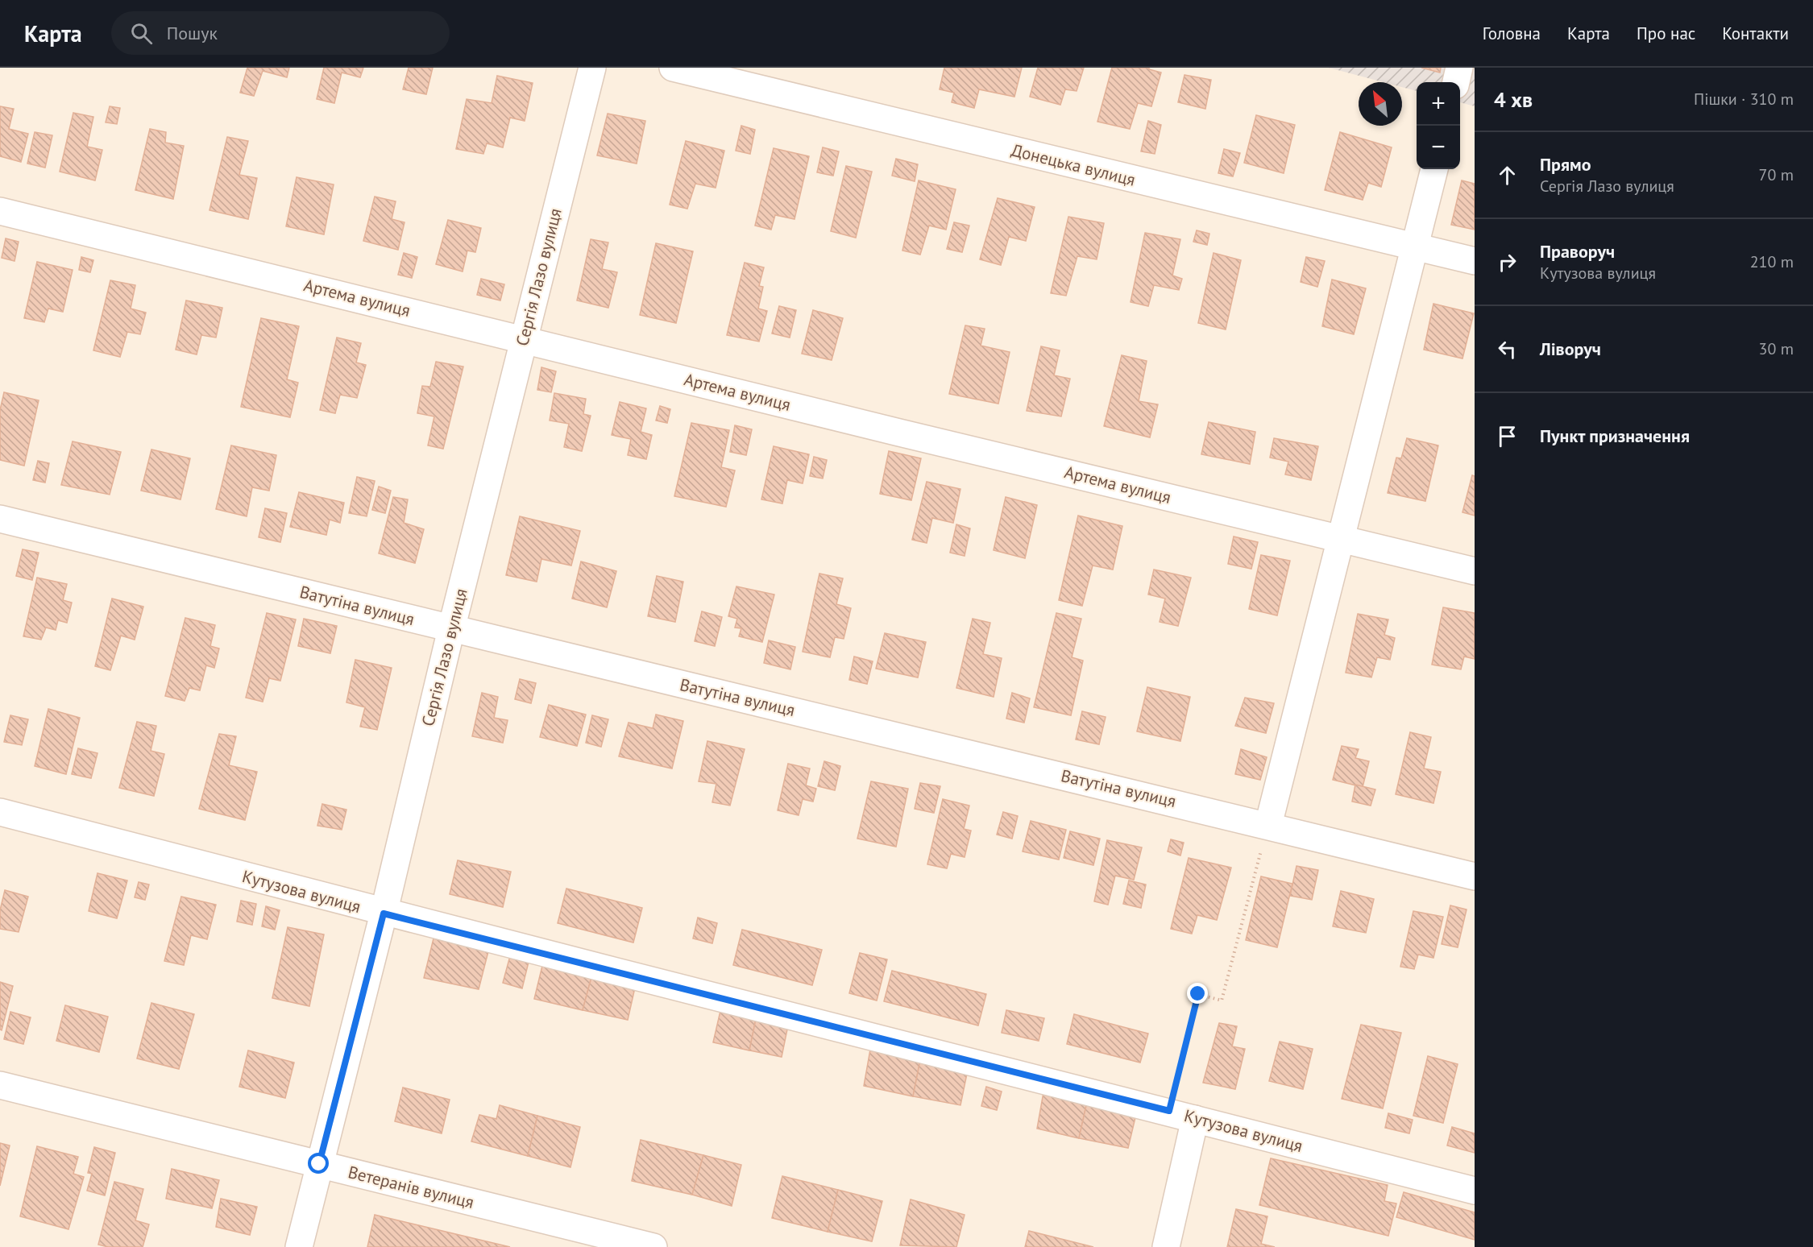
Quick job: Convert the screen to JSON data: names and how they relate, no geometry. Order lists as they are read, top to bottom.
{
  "streets": {
    "street": [
      "Донецька вулиця",
      "Сергія Лазо вулиця",
      "Артема вулиця",
      "Ватутіна вулиця",
      "Кутузова вулиця",
      "Ветеранів вулиця"
    ]
  },
  "crossings": [
    ["Сергія Лазо вулиця", "Артема вулиця"],
    ["Сергія Лазо вулиця", "Ватутіна вулиця"],
    ["Сергія Лазо вулиця", "Кутузова вулиця"],
    ["Сергія Лазо вулиця", "Ветеранів вулиця"]
  ],
  "north": "top left",
  "page": {
    "header": "Карта",
    "search": "Пошук",
    "nav": [
      "Головна",
      "Карта",
      "Про нас",
      "Контакти"
    ],
    "heading": ["4 хв", "Пішки · 310 m"],
    "map_buttons": ["+", "−"],
    "list": [
      ["Прямо", "Сергія Лазо вулиця", "70 m"],
      ["Праворуч", "Кутузова вулиця", "210 m"],
      ["Ліворуч", "30 m"],
      "Пункт призначення"
    ]
  }
}
